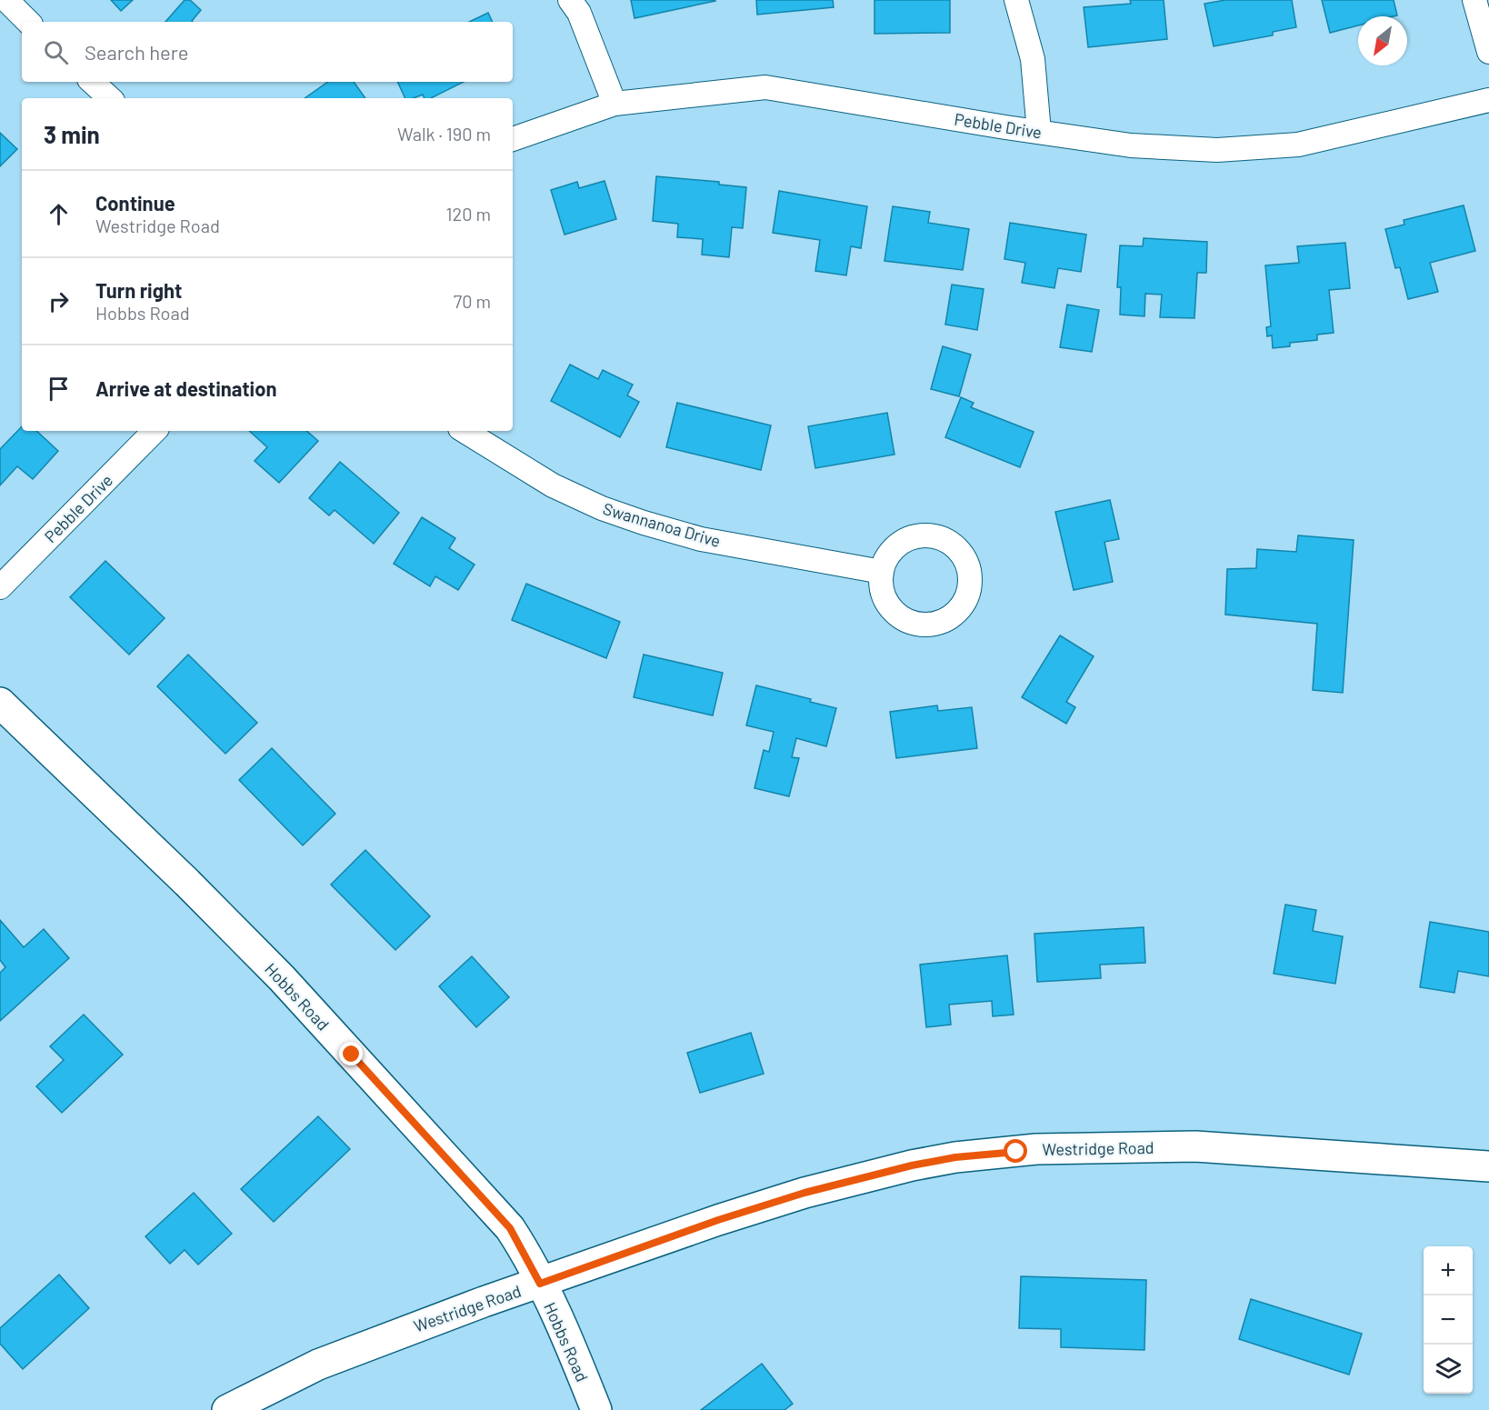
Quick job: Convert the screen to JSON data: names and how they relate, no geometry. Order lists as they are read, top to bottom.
{
  "streets": {
    "main road": ["Hobbs Road", "Westridge Road"],
    "street": ["Pebble Drive", "Swannanoa Drive"]
  },
  "crossings": [
    ["Hobbs Road", "Westridge Road"]
  ],
  "north": "bottom left",
  "page": {
    "search": "Search here",
    "heading": ["3 min", "Walk · 190 m"],
    "list": [
      ["Continue", "Westridge Road", "120 m"],
      ["Turn right", "Hobbs Road", "70 m"],
      "Arrive at destination"
    ],
    "map_buttons": ["+", "−"]
  }
}
